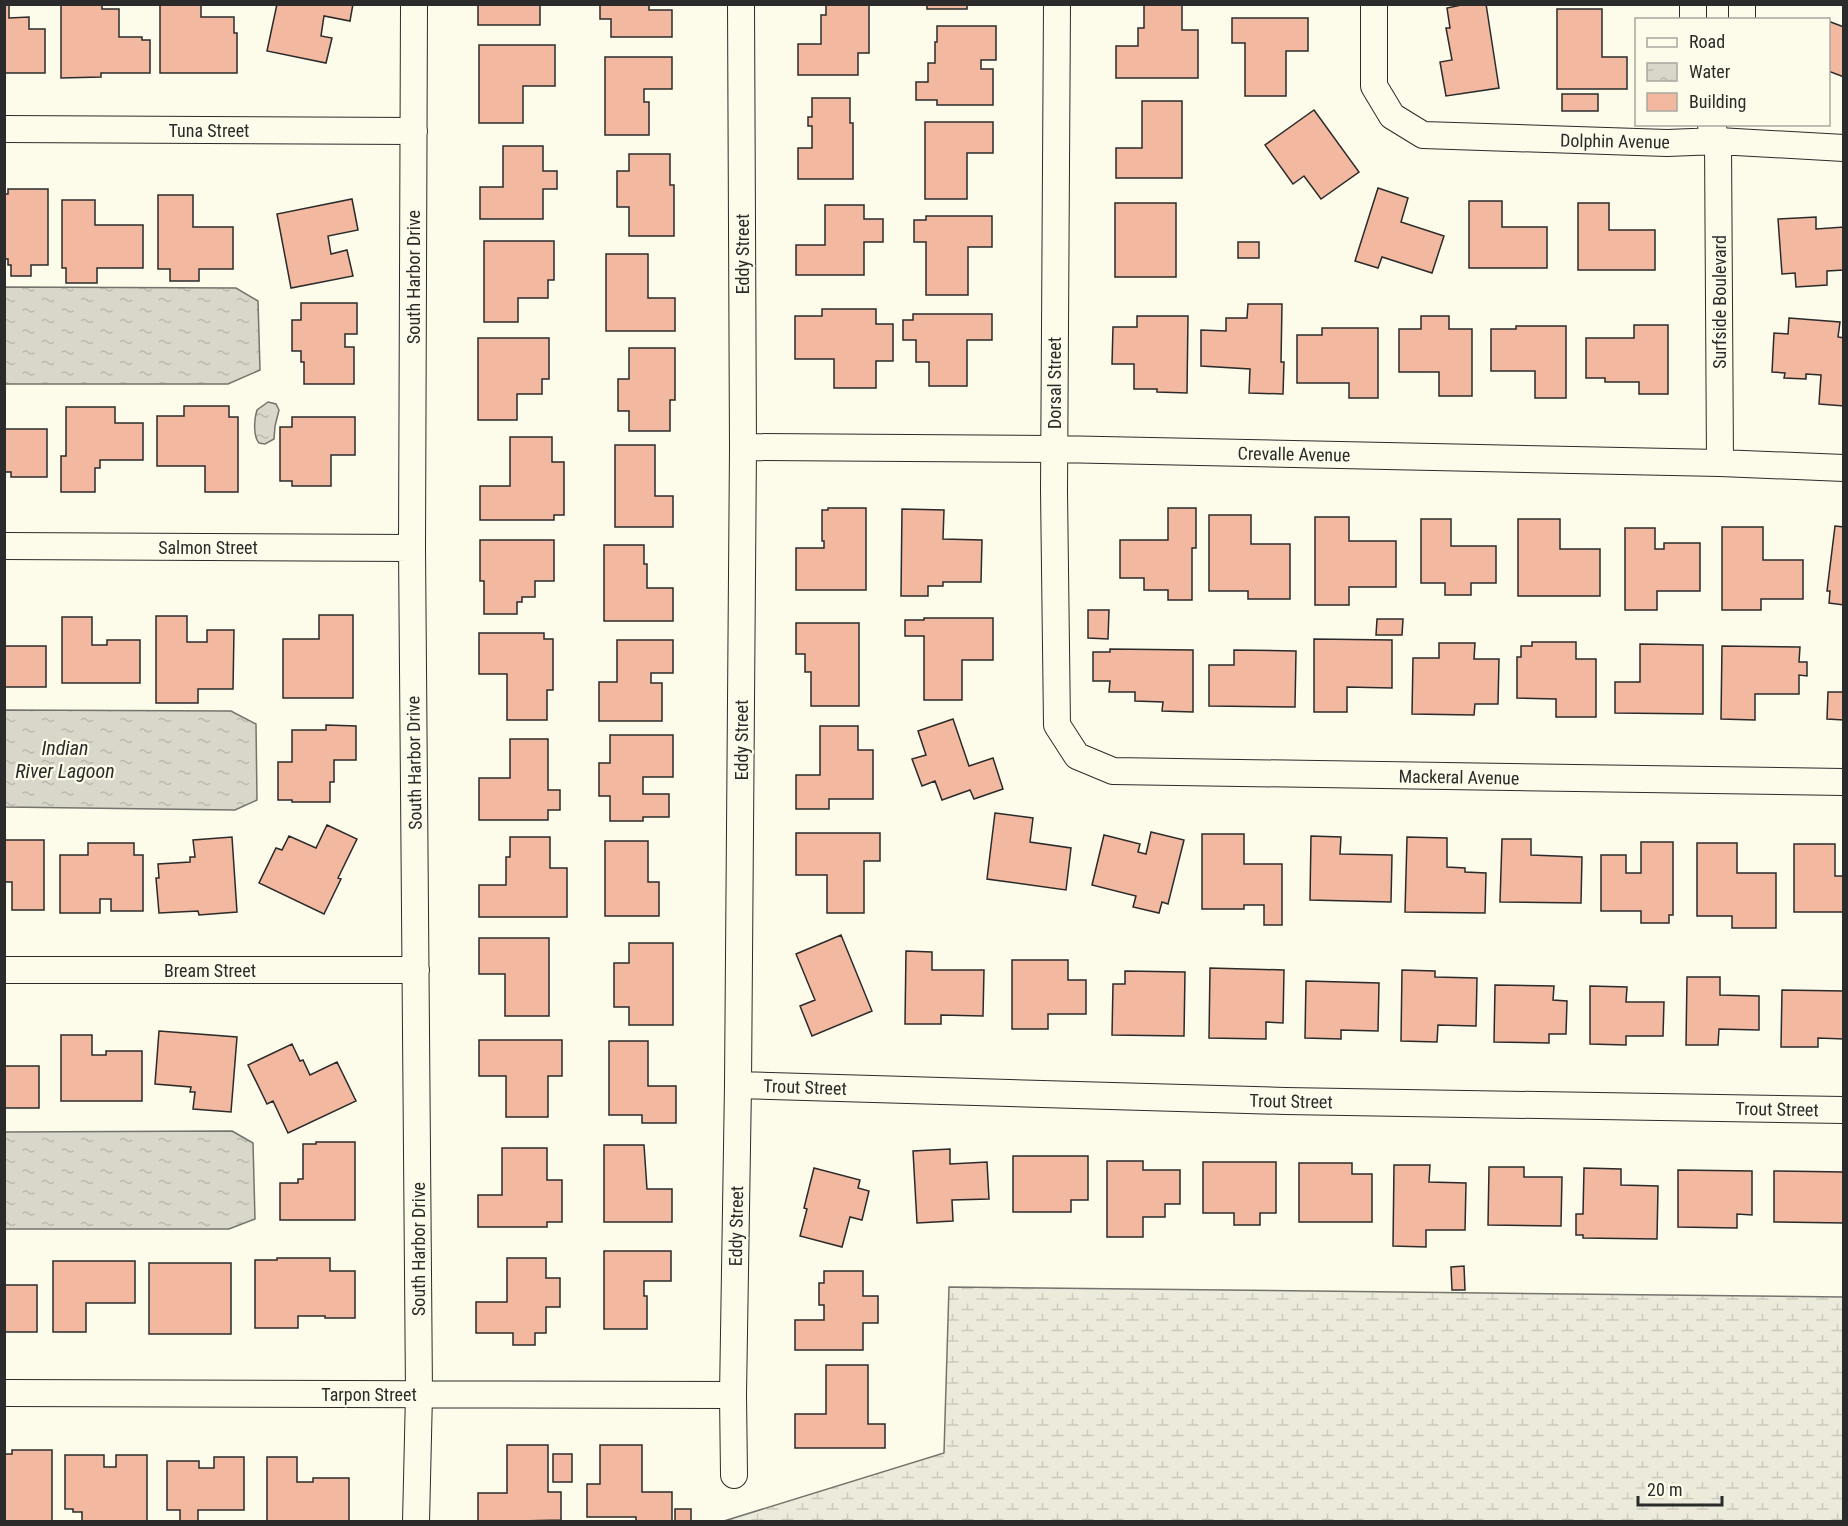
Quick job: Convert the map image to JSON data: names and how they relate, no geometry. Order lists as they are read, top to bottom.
{
  "streets": {
    "street": [
      "Tuna Street",
      "Dolphin Avenue",
      "Eddy Street",
      "South Harbor Drive",
      "Surfside Boulevard",
      "Dorsal Street",
      "Crevalle Avenue",
      "Salmon Street",
      "Mackeral Avenue",
      "Bream Street",
      "Trout Street",
      "Tarpon Street"
    ]
  },
  "crossings": [
    ["Tuna Street", "South Harbor Drive"],
    ["Dolphin Avenue", "Surfside Boulevard"],
    ["Eddy Street", "Crevalle Avenue"],
    ["Eddy Street", "Trout Street"],
    ["Eddy Street", "Tarpon Street"],
    ["South Harbor Drive", "Salmon Street"],
    ["South Harbor Drive", "Bream Street"],
    ["South Harbor Drive", "Tarpon Street"],
    ["Surfside Boulevard", "Crevalle Avenue"],
    ["Dorsal Street", "Crevalle Avenue"],
    ["Dorsal Street", "Mackeral Avenue"]
  ],
  "water": ["Indian River Lagoon"],
  "legend": ["Road", "Water", "Building"],
  "scale_bar": "20 m"
}
